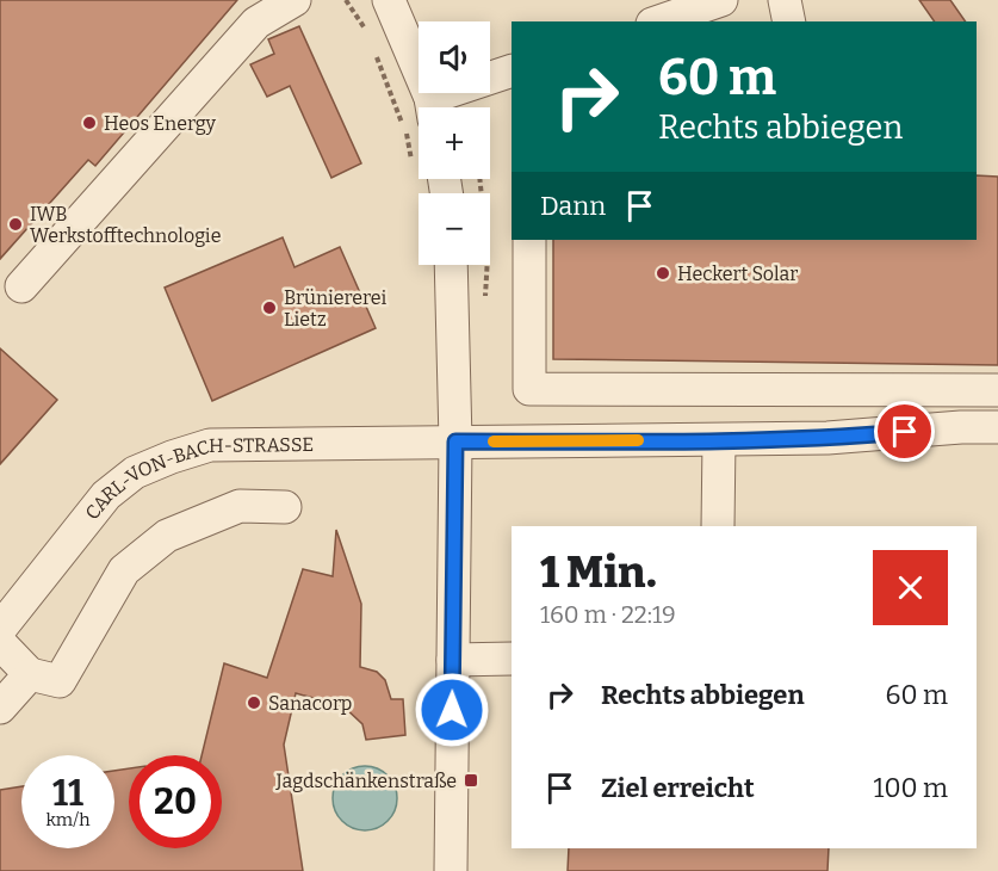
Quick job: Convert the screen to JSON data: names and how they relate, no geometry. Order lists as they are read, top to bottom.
{
  "streets": {
    "street": ["CARL-VON-BACH-STRASSE"]
  },
  "places": {
    "other": [
      "Heos Energy",
      "IWB Werkstofftechnologie",
      "Heckert Solar",
      "Brüniererei Lietz",
      "Sanacorp"
    ],
    "transit": ["Jagdschänkenstraße"]
  },
  "page": {
    "map_buttons": ["+", "−"],
    "turn": ["60 m", "Rechts abbiegen"],
    "then": "Dann",
    "heading": ["1 Min.", "160 m · 22:19"],
    "list": [
      {
        "name": "Rechts abbiegen",
        "value": "60 m"
      },
      {
        "name": "Ziel erreicht",
        "value": "100 m"
      }
    ],
    "speed": "11 km/h",
    "limit": "20"
  }
}
